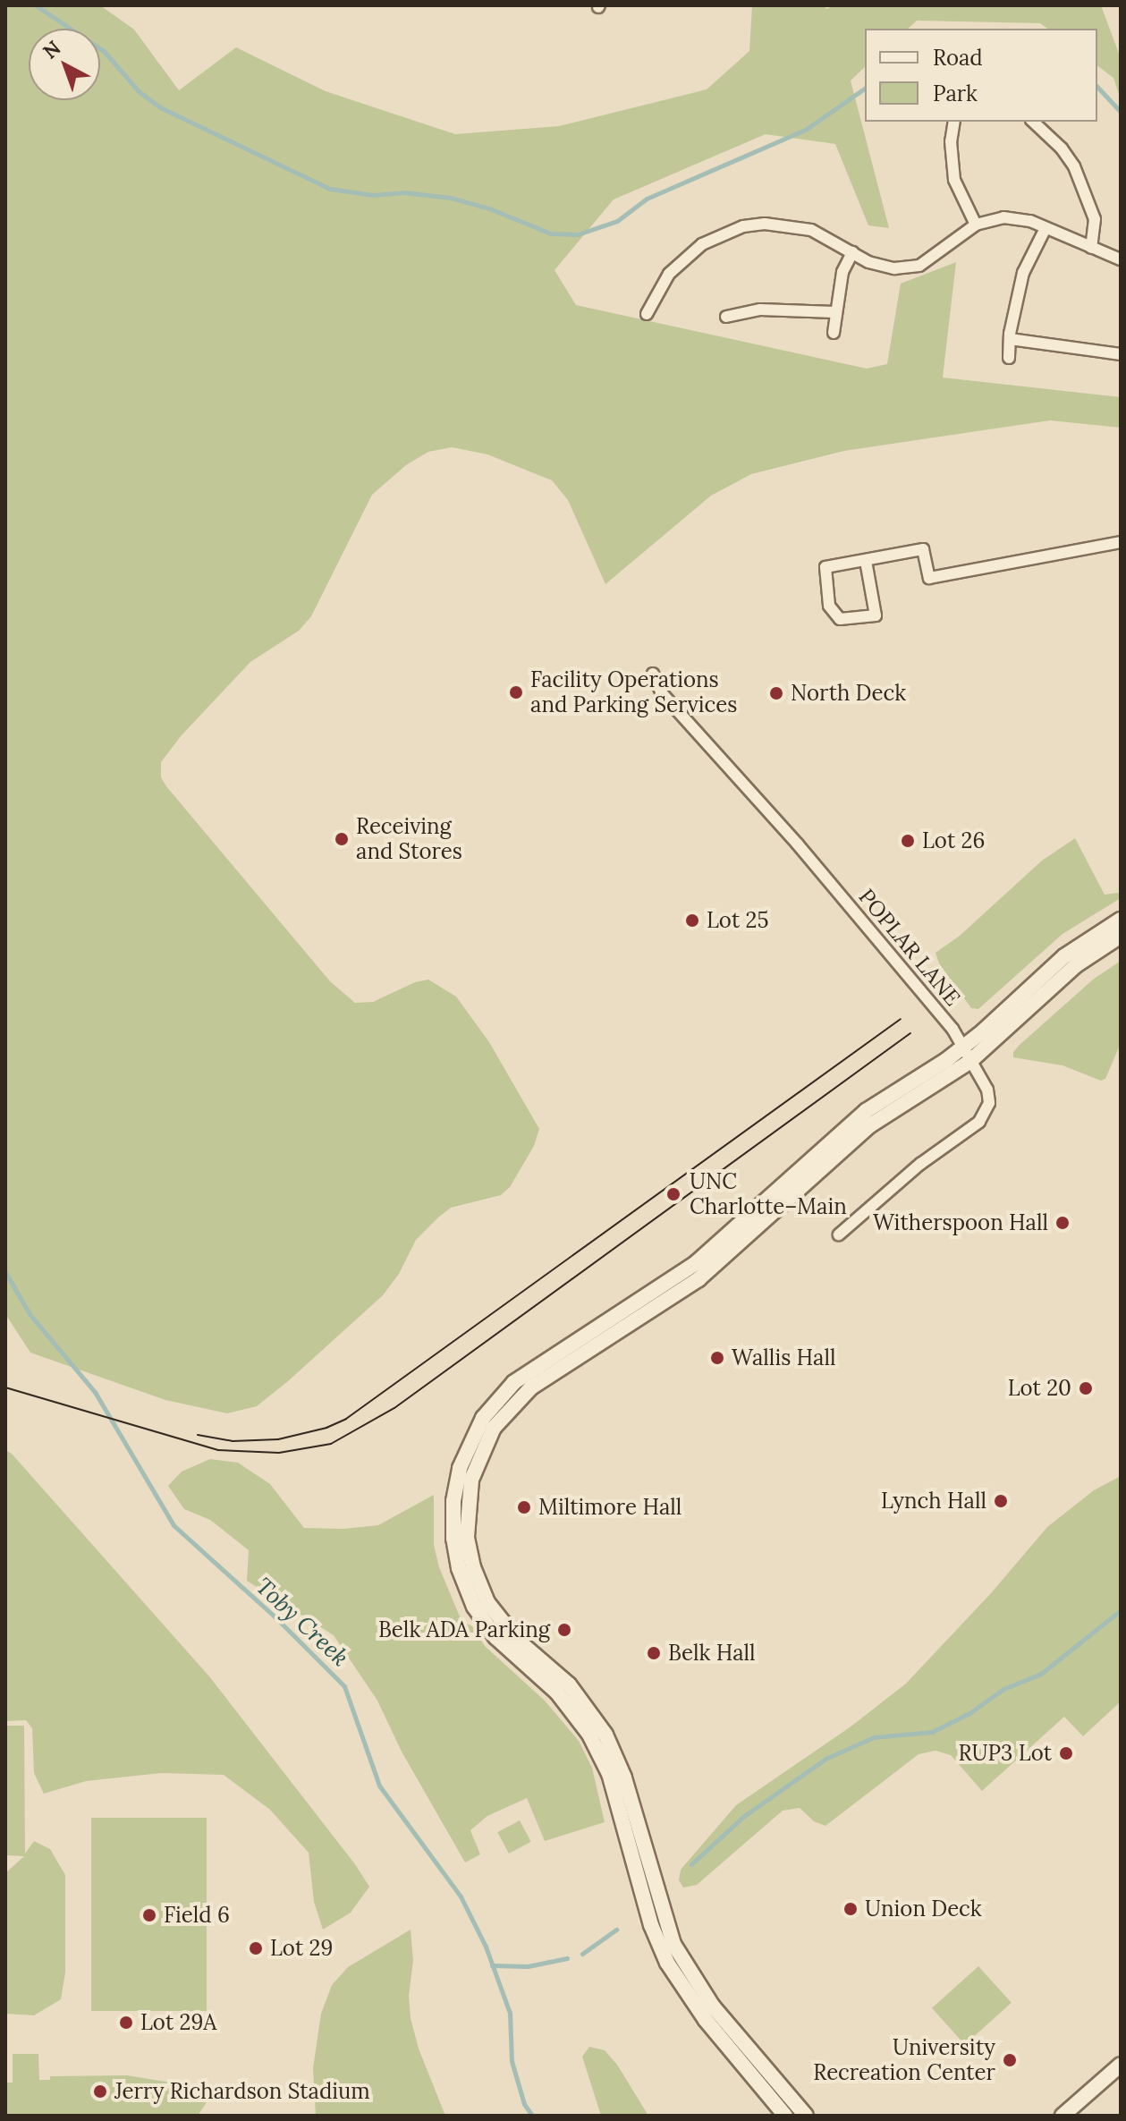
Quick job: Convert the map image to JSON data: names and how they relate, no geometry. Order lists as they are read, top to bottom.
{
  "streets": {
    "street": ["POPLAR LANE"]
  },
  "water": ["Toby Creek"],
  "places": [
    "Facility Operations and Parking Services",
    "North Deck",
    "Receiving and Stores",
    "Lot 26",
    "Lot 25",
    "UNC Charlotte–Main",
    "Witherspoon Hall",
    "Wallis Hall",
    "Lot 20",
    "Lynch Hall",
    "Miltimore Hall",
    "Belk ADA Parking",
    "Belk Hall",
    "RUP3 Lot",
    "Union Deck",
    "Field 6",
    "Lot 29",
    "Lot 29A",
    "University Recreation Center",
    "Jerry Richardson Stadium"
  ],
  "legend": ["Road", "Park"],
  "north": "top left"
}
